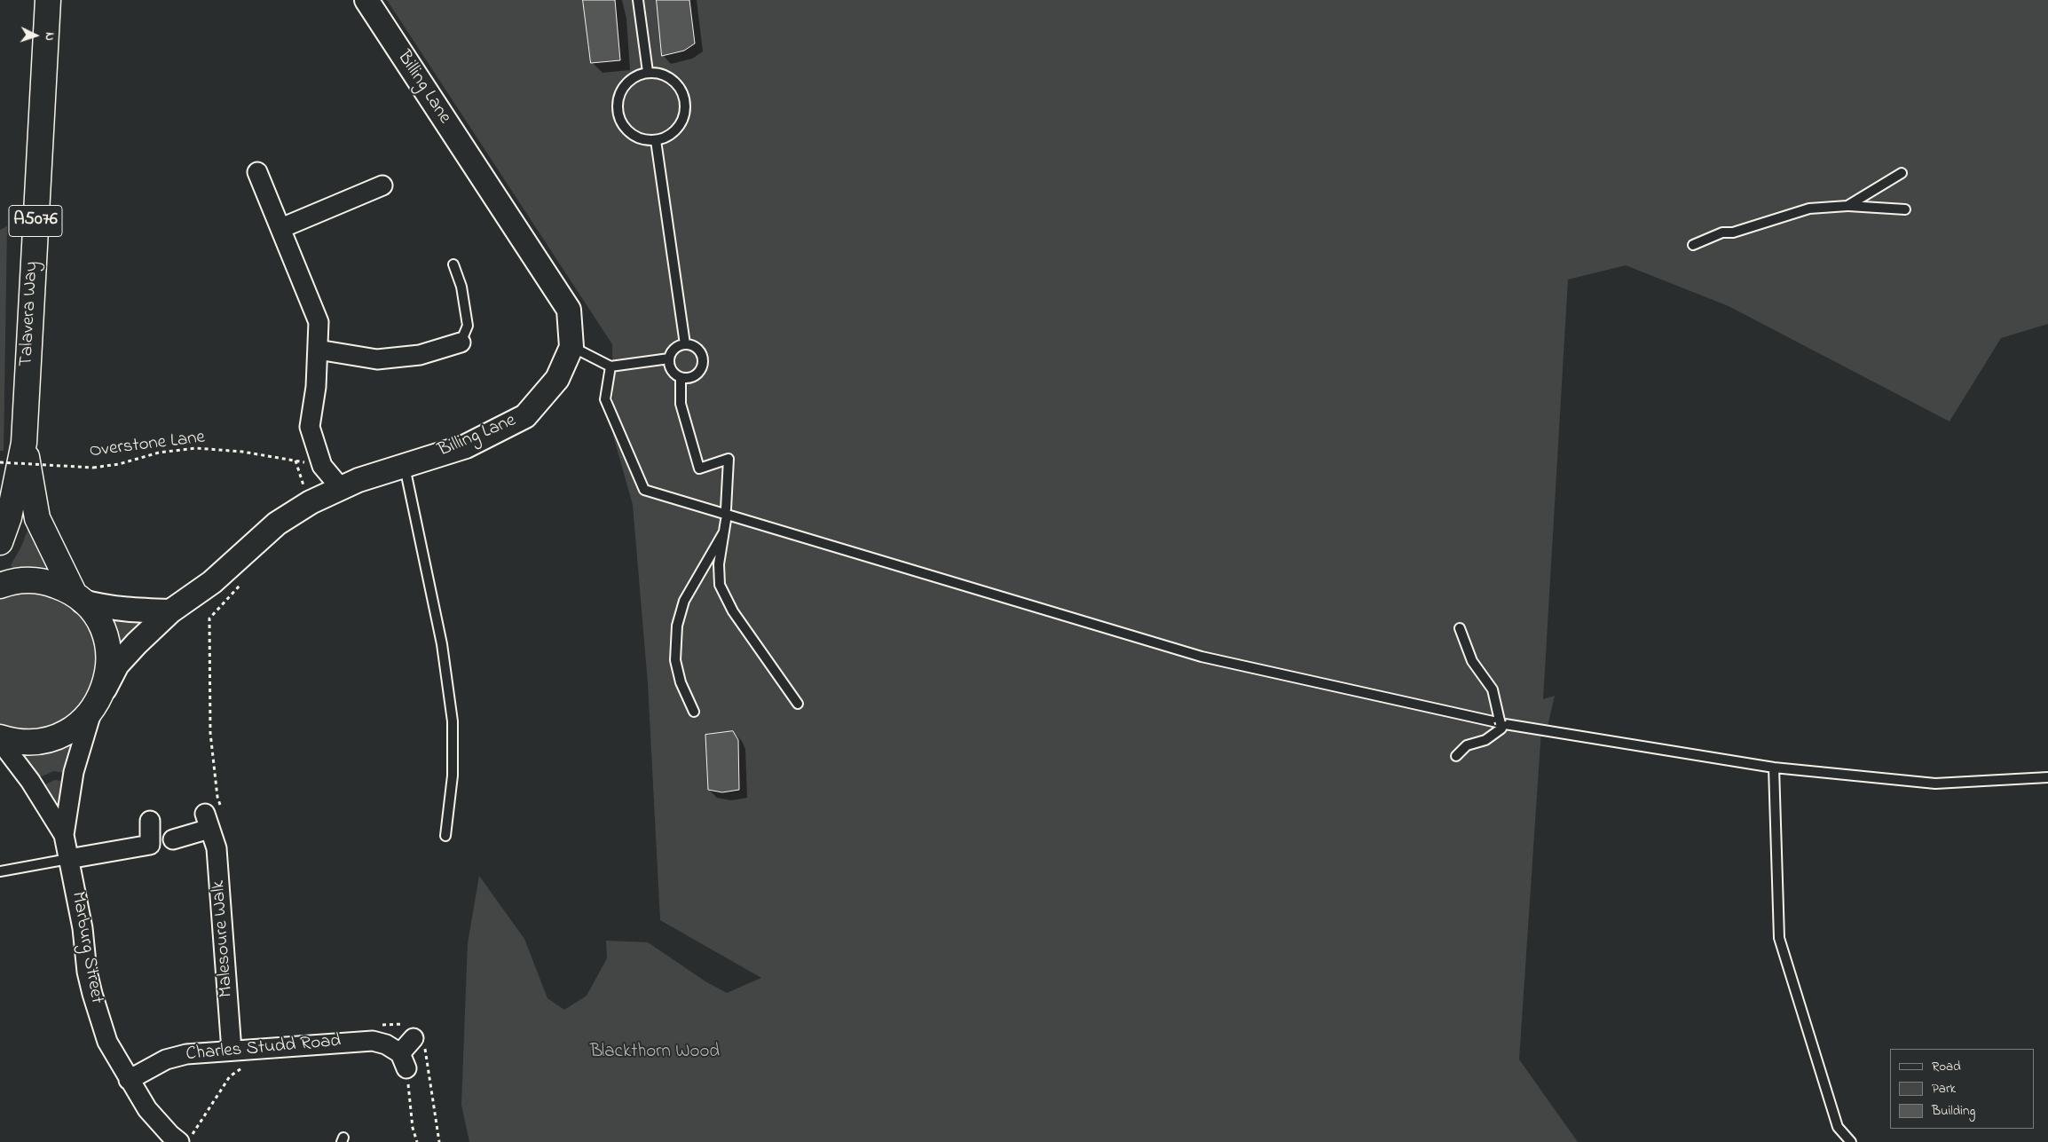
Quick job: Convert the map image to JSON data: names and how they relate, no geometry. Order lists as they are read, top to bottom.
{
  "streets": {
    "main road": ["A5076", "Talavera Way"],
    "street": [
      "Billing Lane",
      "Malesoure Walk",
      "Marburg Street",
      "Charles Studd Road"
    ],
    "path": ["Overstone Lane"]
  },
  "crossings": [
    ["Malesoure Walk", "Charles Studd Road"],
    ["Marburg Street", "Charles Studd Road"]
  ],
  "parks": ["Blackthorn Wood"],
  "legend": ["Road", "Park", "Building"],
  "north": "right"
}
